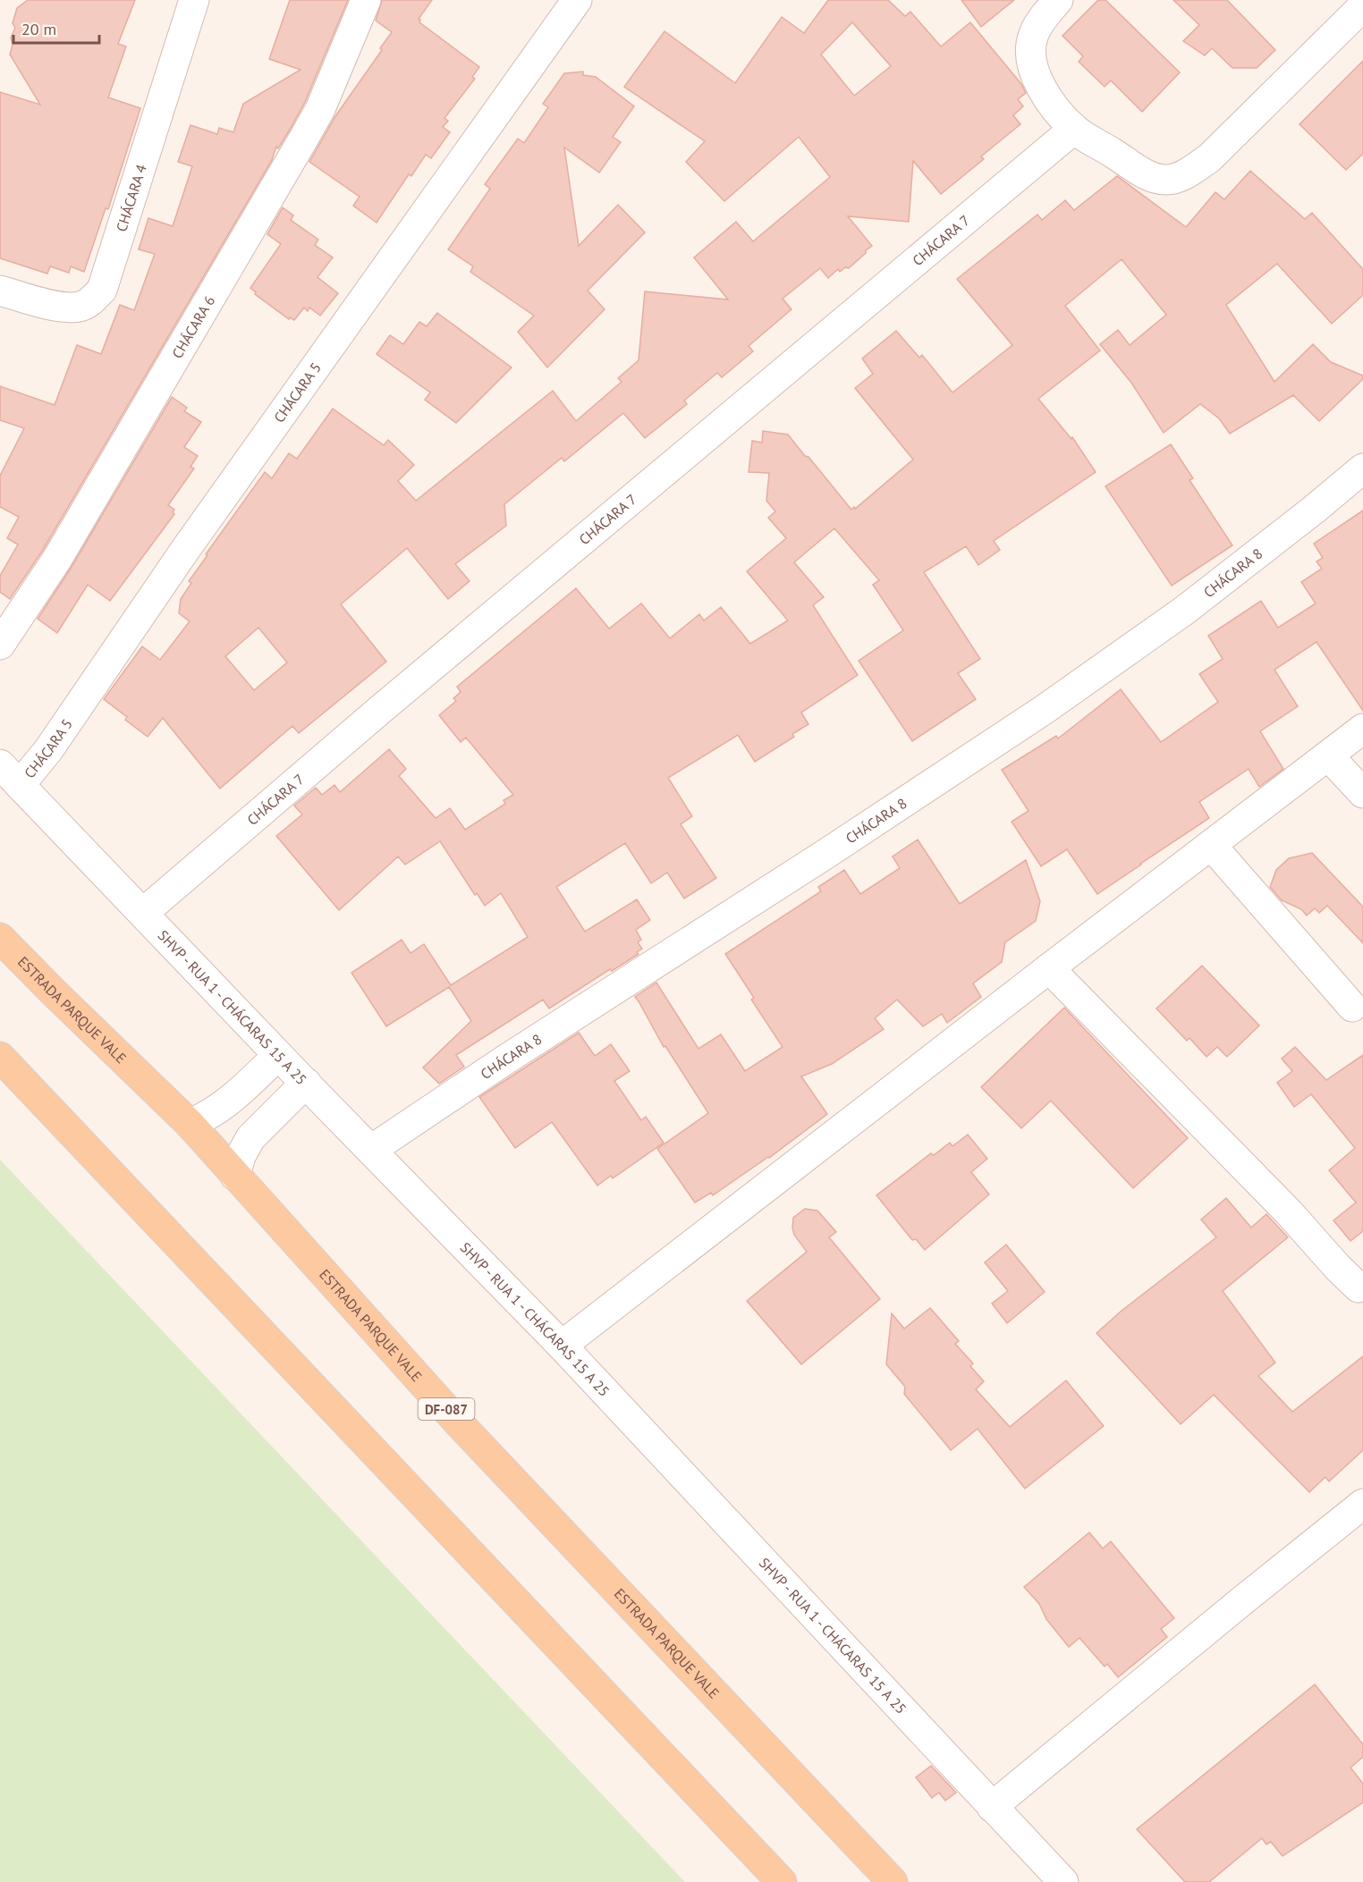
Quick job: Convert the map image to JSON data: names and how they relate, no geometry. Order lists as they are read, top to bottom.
{
  "streets": {
    "main road": ["ESTRADA PARQUE VALE", "DF-087"],
    "street": [
      "CHÁCARA 4",
      "CHÁCARA 7",
      "CHÁCARA 6",
      "CHÁCARA 5",
      "CHÁCARA 8",
      "SHVP - RUA 1 - CHÁCARAS 15 A 25"
    ]
  },
  "crossings": [
    ["CHÁCARA 7", "SHVP - RUA 1 - CHÁCARAS 15 A 25"],
    ["CHÁCARA 5", "SHVP - RUA 1 - CHÁCARAS 15 A 25"],
    ["CHÁCARA 8", "SHVP - RUA 1 - CHÁCARAS 15 A 25"]
  ],
  "scale_bar": "20 m"
}
